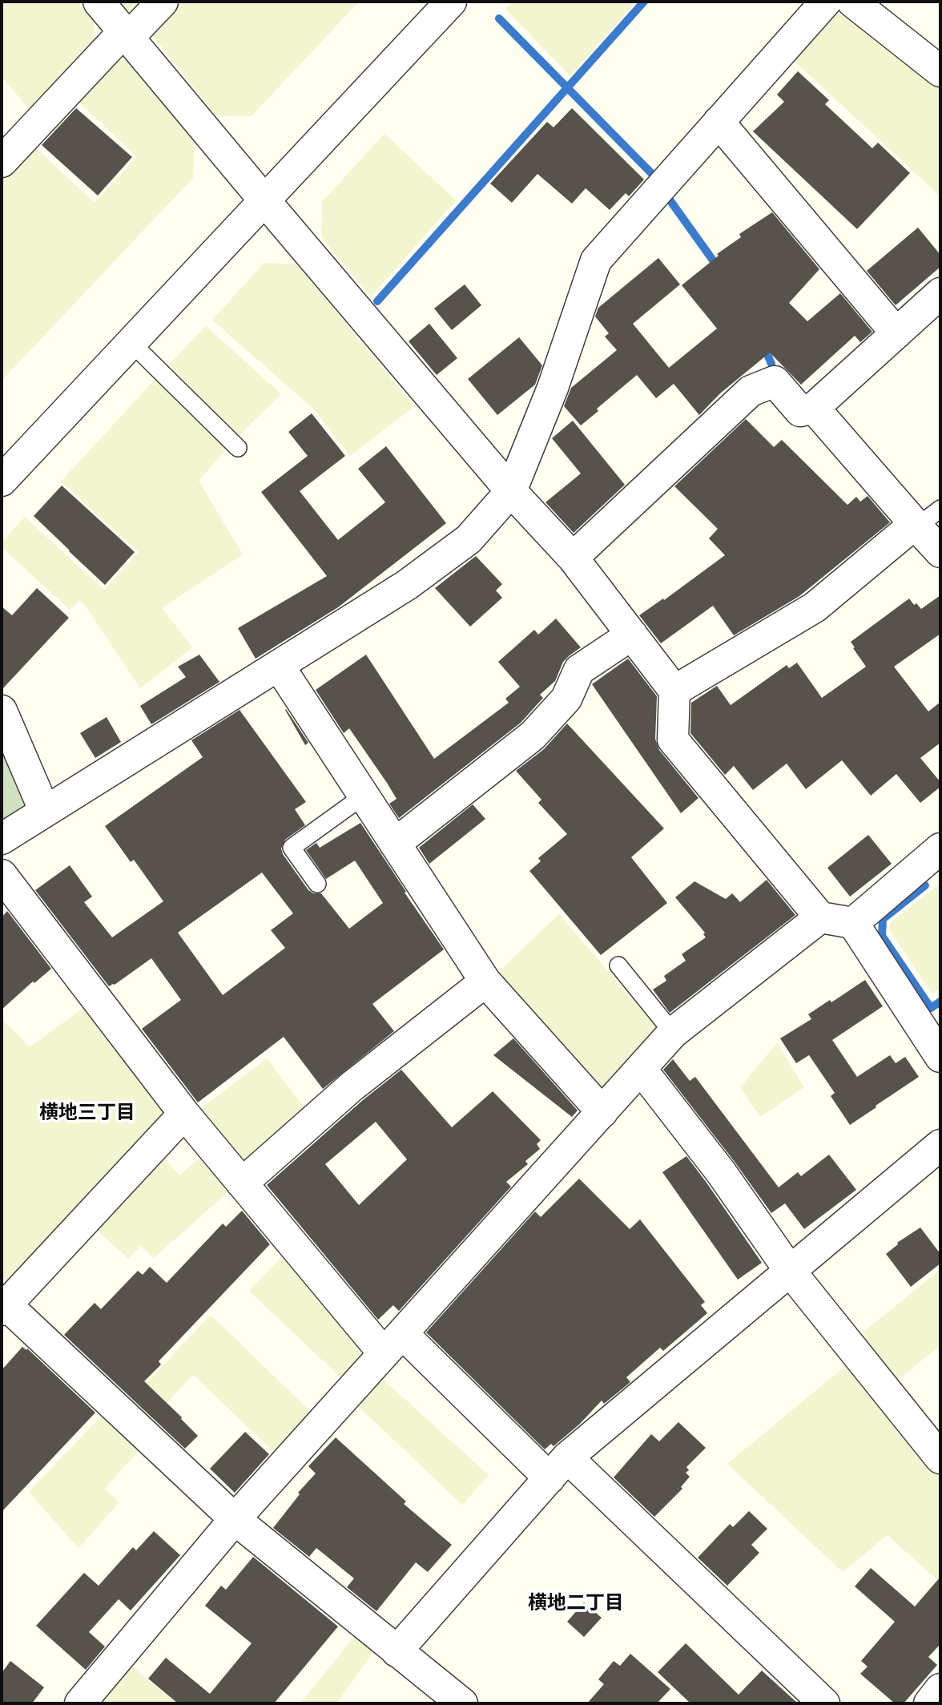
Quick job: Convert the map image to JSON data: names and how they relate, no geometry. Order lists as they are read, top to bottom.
{
  "districts": ["横地三丁目", "横地二丁目"]
}
